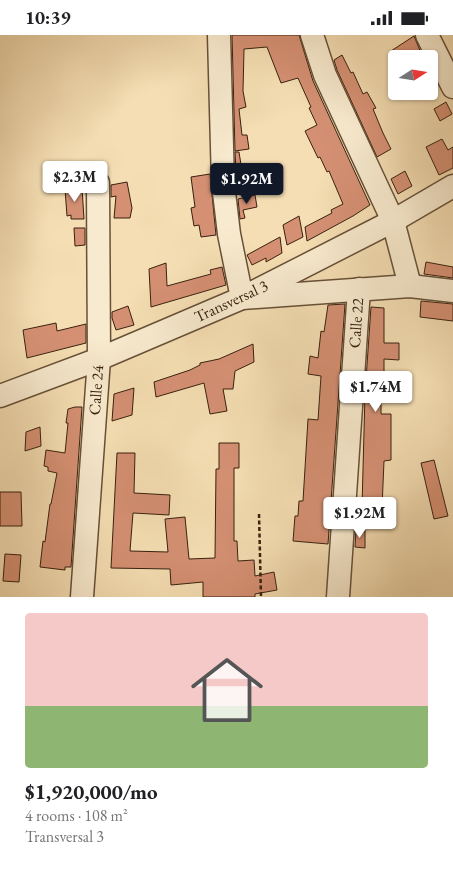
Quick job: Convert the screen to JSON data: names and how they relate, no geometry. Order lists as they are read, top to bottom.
{
  "streets": {
    "street": ["Transversal 3", "Calle 22", "Calle 24"]
  },
  "crossings": [
    ["Transversal 3", "Calle 24"]
  ],
  "north": "right",
  "page": {
    "status": "10:39",
    "price": [
      "$2.3M",
      "$1.92M",
      "$1.74M",
      "$1.92M"
    ],
    "list": [
      {
        "name": "$1,920,000/mo",
        "note": "4 rooms · 108 m² · Transversal 3"
      }
    ]
  }
}
